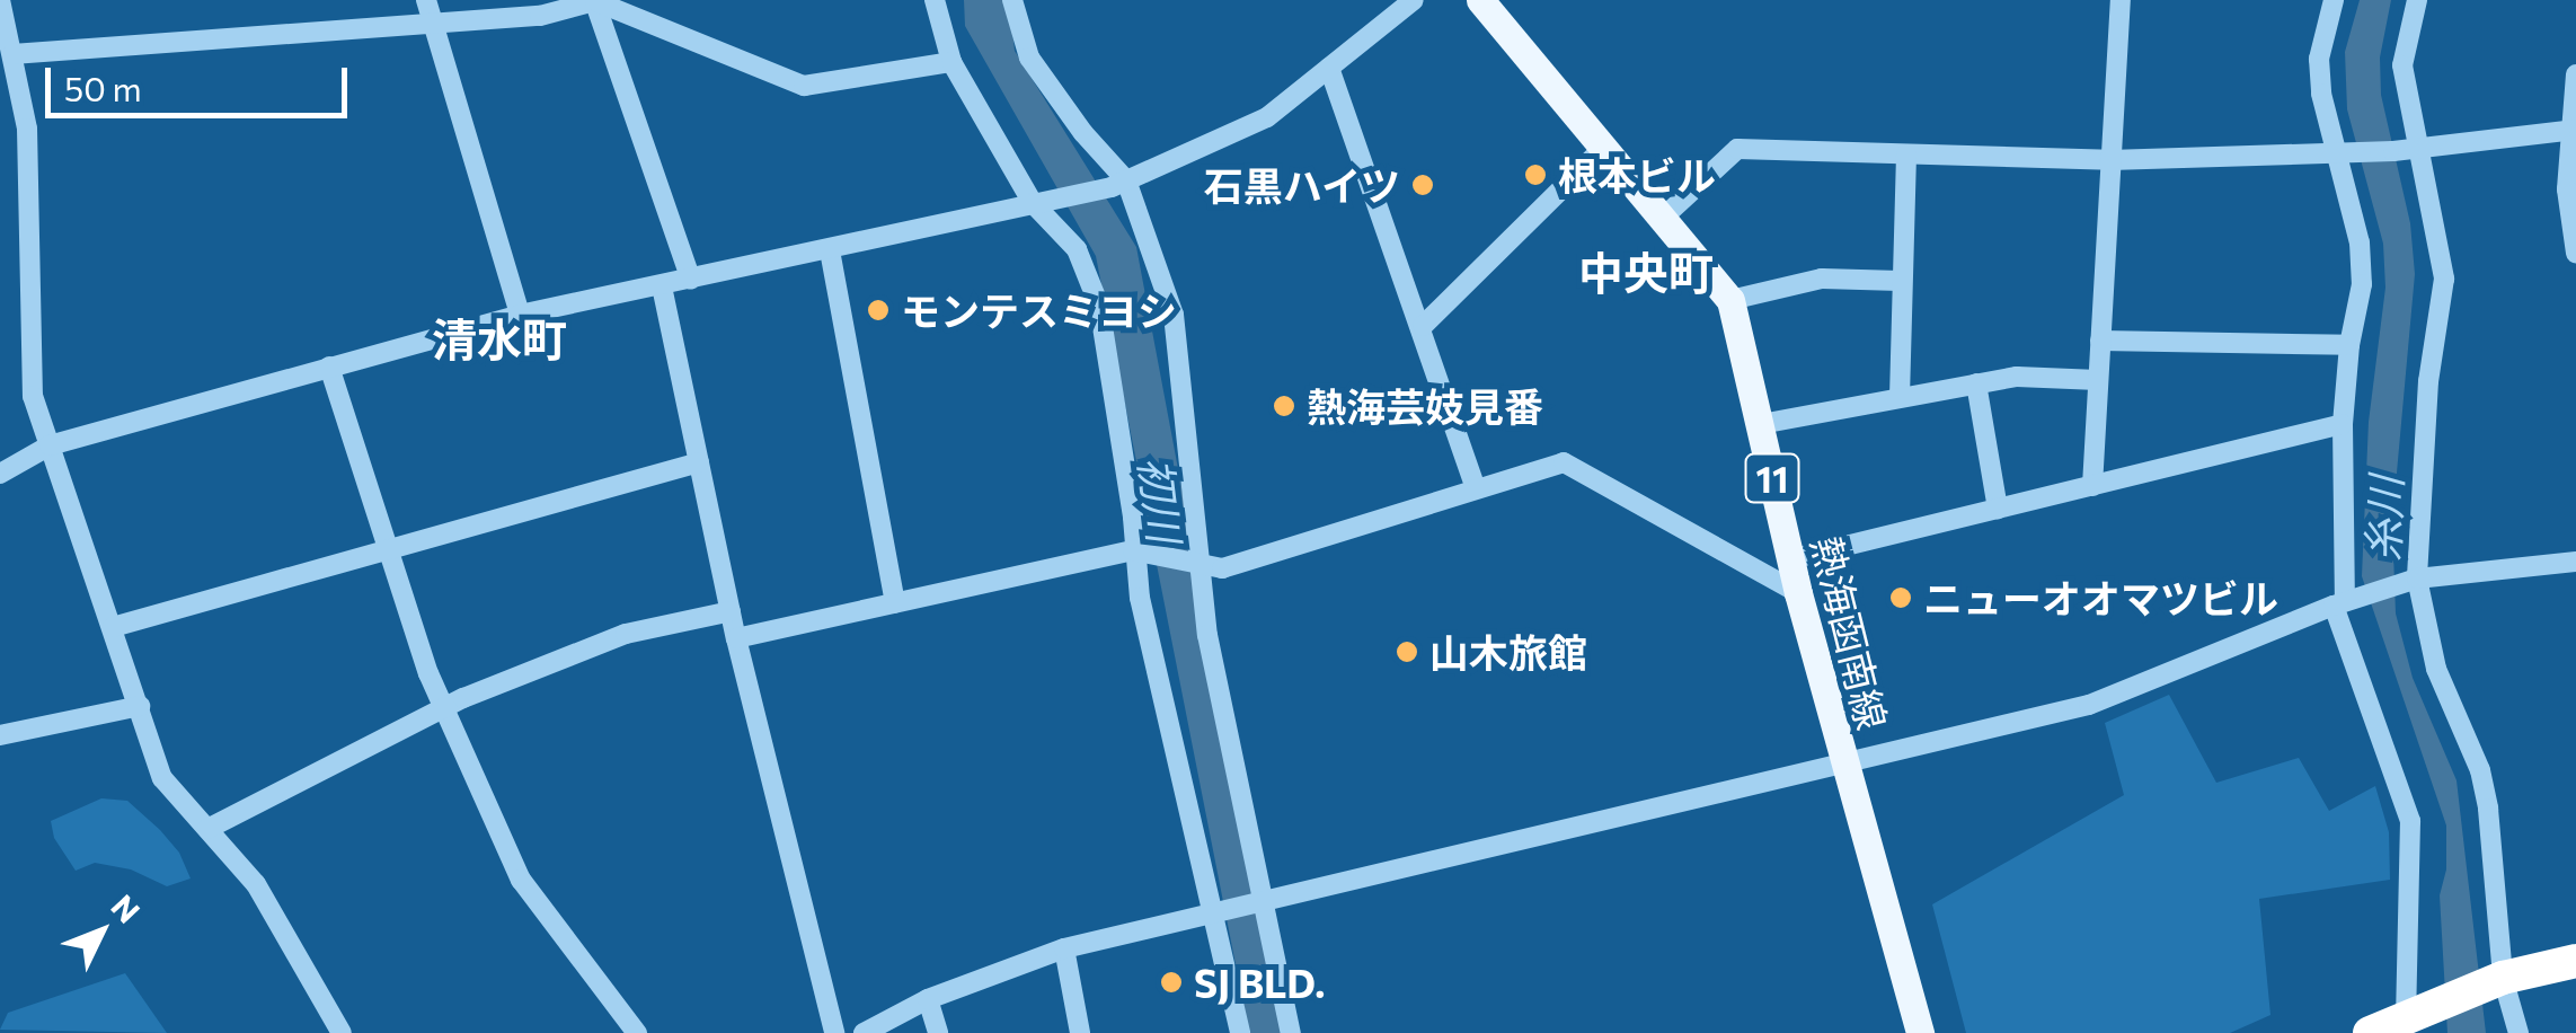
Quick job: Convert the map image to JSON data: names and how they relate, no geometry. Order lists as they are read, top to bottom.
{
  "streets": {
    "main road": ["11", "熱海函南線"]
  },
  "districts": ["中央町", "清水町"],
  "water": ["初川", "糸川"],
  "places": [
    "根本ビル",
    "石黒ハイツ",
    "モンテスミヨシ",
    "熱海芸妓見番",
    "ニューオオマツビル",
    "山木旅館",
    "SJ BLD."
  ],
  "scale_bar": "50 m",
  "north": "top right"
}
